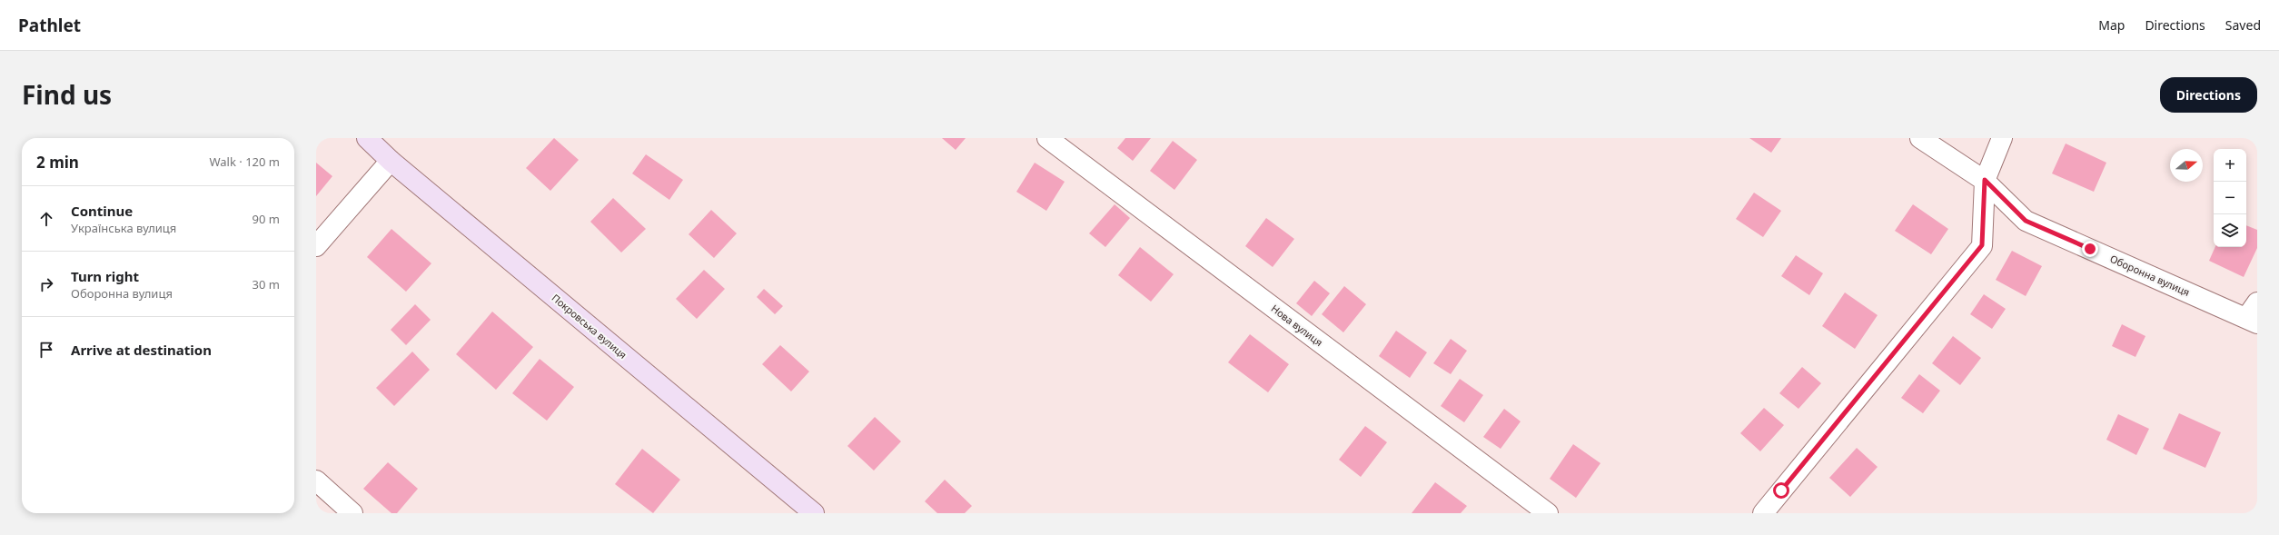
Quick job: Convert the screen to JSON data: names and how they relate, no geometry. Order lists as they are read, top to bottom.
{
  "streets": {
    "street": ["Оборонна вулиця", "Нова вулиця", "Покровська вулиця"]
  },
  "north": "right",
  "page": {
    "header": "Pathlet",
    "nav": ["Map", "Directions", "Saved"],
    "title": "Find us",
    "buttons": "Directions",
    "heading": ["2 min", "Walk · 120 m"],
    "map_buttons": ["+", "−"],
    "list": [
      ["Continue", "Українська вулиця", "90 m"],
      ["Turn right", "Оборонна вулиця", "30 m"],
      "Arrive at destination"
    ]
  }
}
